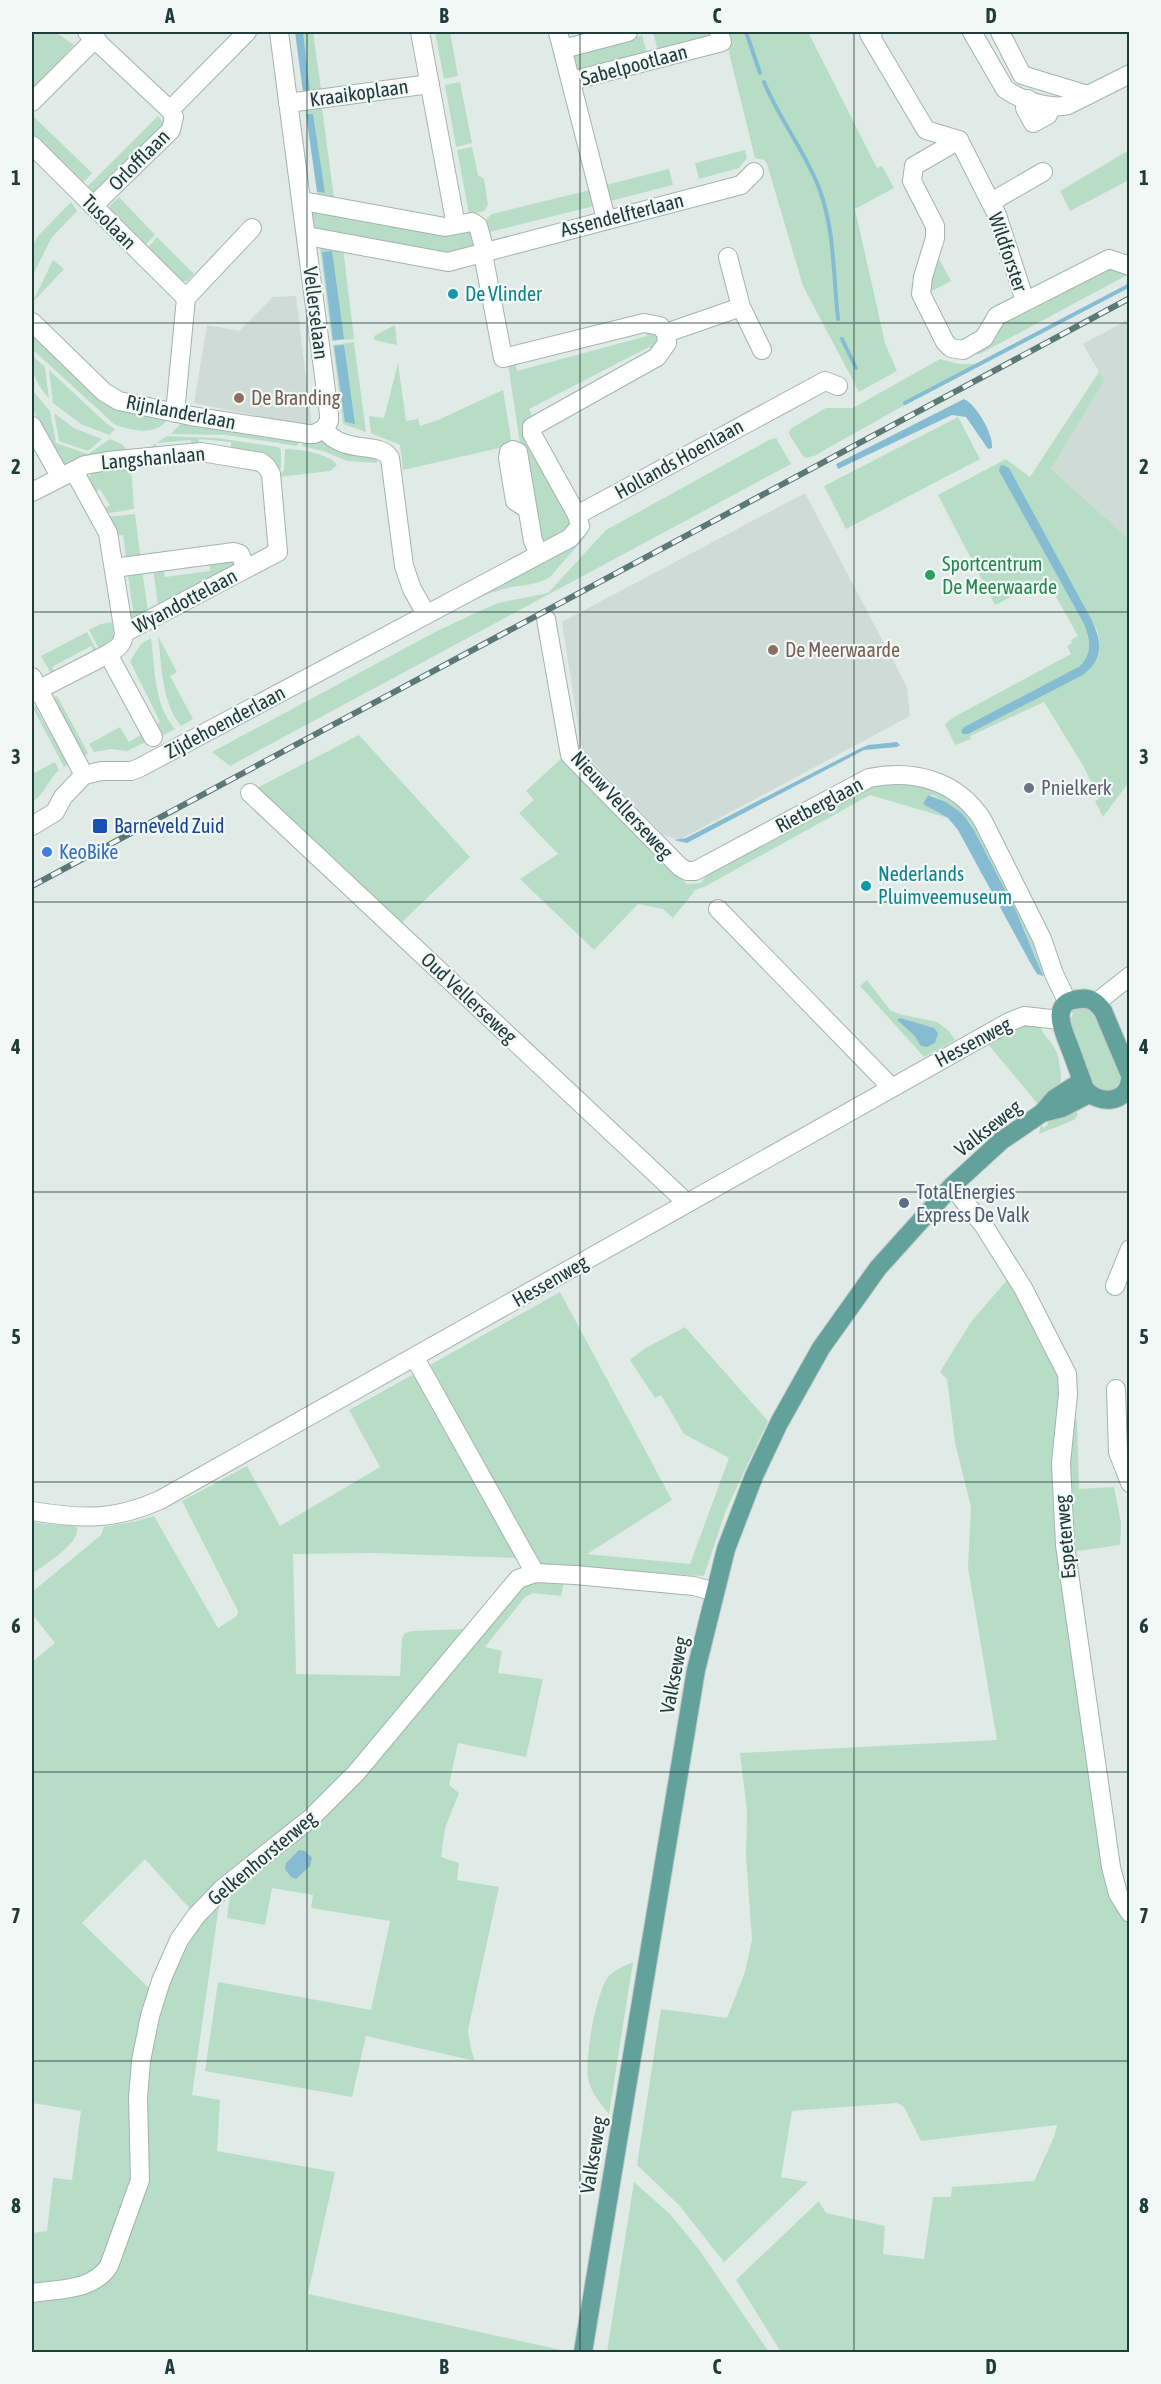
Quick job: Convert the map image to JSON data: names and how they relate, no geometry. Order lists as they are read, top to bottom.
{
  "streets": {
    "main road": ["Valkseweg"],
    "street": [
      "Sabelpootlaan",
      "Kraaikoplaan",
      "Orlofflaan",
      "Assendelfterlaan",
      "Tusolaan",
      "Wildforster",
      "Vellerselaan",
      "Rijnlanderlaan",
      "Langshanlaan",
      "Hollands Hoenlaan",
      "Wyandottelaan",
      "Zijdehoenderlaan",
      "Nieuw Vellerseweg",
      "Rietberglaan",
      "Oud Vellerseweg",
      "Hessenweg",
      "Espeterweg",
      "Gelkenhorsterweg"
    ]
  },
  "crossings": [
    ["Sabelpootlaan", "Assendelfterlaan"],
    ["Kraaikoplaan", "Vellerselaan"],
    ["Orlofflaan", "Tusolaan"],
    ["Assendelfterlaan", "Vellerselaan"],
    ["Vellerselaan", "Rijnlanderlaan"],
    ["Langshanlaan", "Wyandottelaan"],
    ["Nieuw Vellerseweg", "Rietberglaan"],
    ["Oud Vellerseweg", "Hessenweg"],
    ["Valkseweg", "Espeterweg"]
  ],
  "places": {
    "other": [
      "De Vlinder",
      "De Branding",
      "Sportcentrum De Meerwaarde",
      "De Meerwaarde",
      "Pnielkerk",
      "KeoBike",
      "Nederlands Pluimveemuseum",
      "TotalEnergies Express De Valk"
    ],
    "transit": ["Barneveld Zuid"]
  },
  "grid": {
    "columns": [
      "A",
      "B",
      "C",
      "D"
    ],
    "rows": [
      "1",
      "2",
      "3",
      "4",
      "5",
      "6",
      "7",
      "8"
    ]
  }
}
